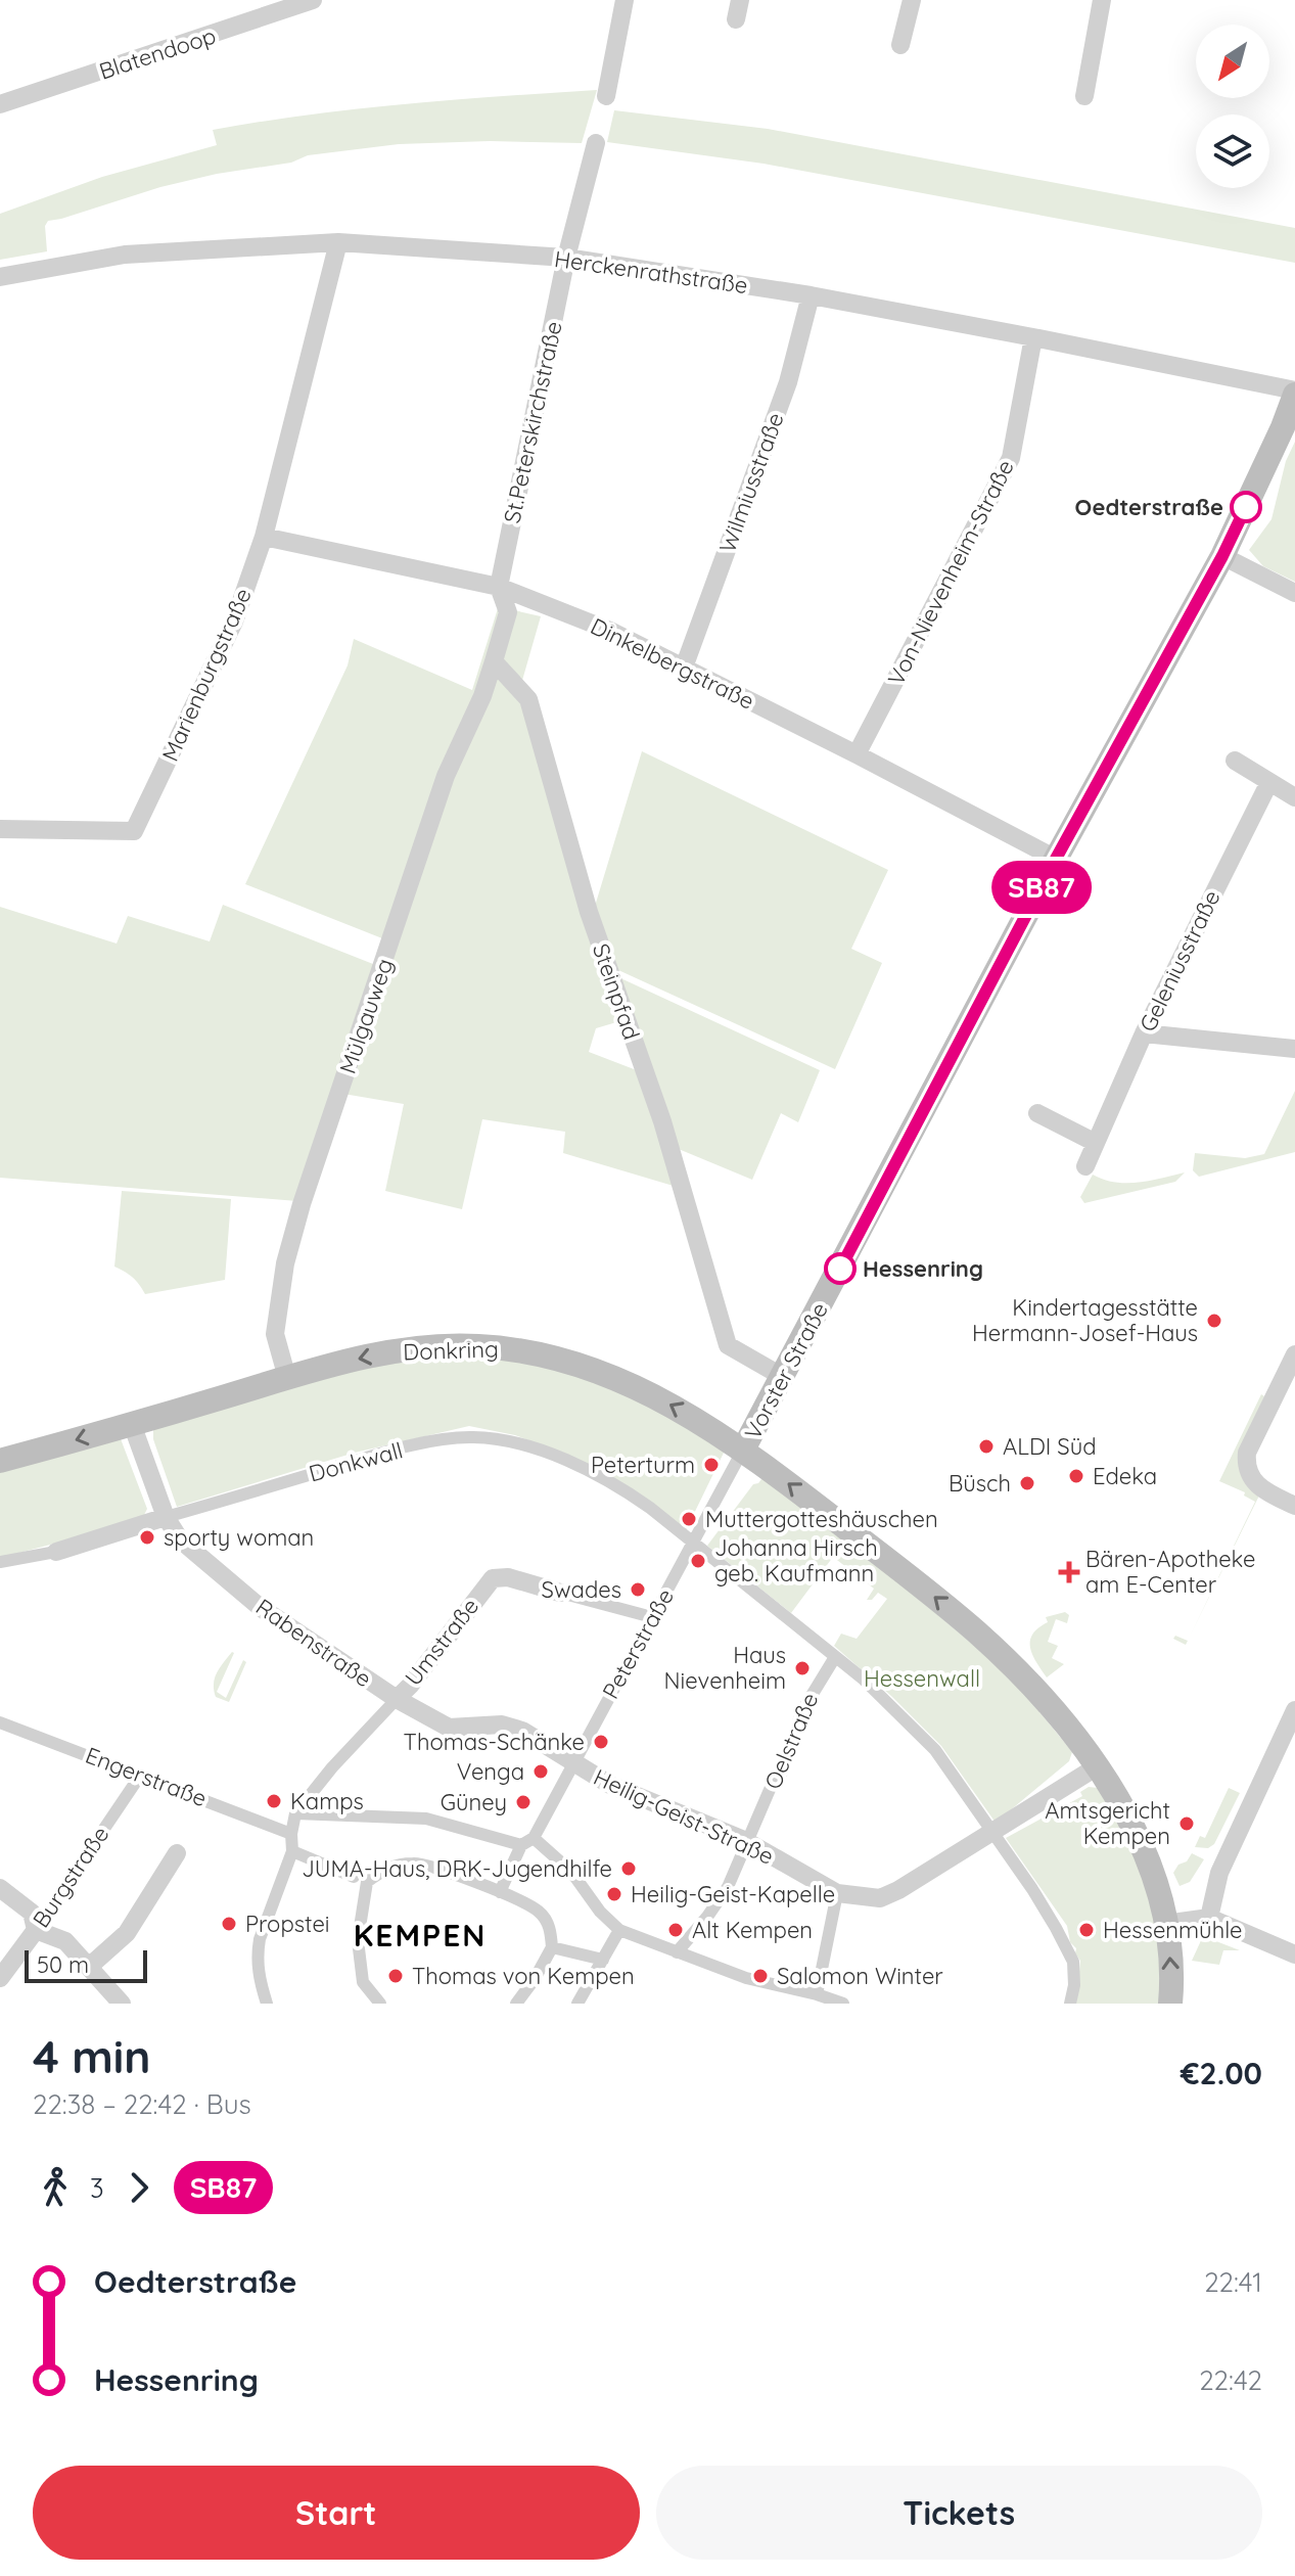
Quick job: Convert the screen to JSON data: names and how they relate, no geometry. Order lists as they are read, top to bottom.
{
  "streets": {
    "main road": ["Donkring", "Vorster Straße"],
    "street": [
      "Blatendoop",
      "Herckenrathstraße",
      "St.Peterskirchstraße",
      "Wilmiusstraße",
      "Von-Nievenheim-Straße",
      "Dinkelbergstraße",
      "Marienburgstraße",
      "Geleniusstraße",
      "Steinpfad",
      "Mülgauweg",
      "Donkwall",
      "Umstraße",
      "Rabenstraße",
      "Peterstraße",
      "Oelstraße",
      "Engerstraße",
      "Heilig-Geist-Straße",
      "Burgstraße"
    ]
  },
  "crossings": [
    ["Herckenrathstraße", "St.Peterskirchstraße"],
    ["Herckenrathstraße", "Wilmiusstraße"],
    ["Herckenrathstraße", "Von-Nievenheim-Straße"],
    ["Herckenrathstraße", "Marienburgstraße"],
    ["Herckenrathstraße", "Vorster Straße"],
    ["St.Peterskirchstraße", "Dinkelbergstraße"],
    ["Wilmiusstraße", "Dinkelbergstraße"],
    ["Von-Nievenheim-Straße", "Dinkelbergstraße"],
    ["Dinkelbergstraße", "Marienburgstraße"],
    ["Dinkelbergstraße", "Vorster Straße"],
    ["Steinpfad", "Mülgauweg"],
    ["Steinpfad", "Vorster Straße"],
    ["Mülgauweg", "Donkring"],
    ["Donkring", "Vorster Straße"],
    ["Donkring", "Rabenstraße"],
    ["Donkring", "Peterstraße"],
    ["Donkring", "Heilig-Geist-Straße"],
    ["Vorster Straße", "Peterstraße"],
    ["Donkwall", "Rabenstraße"],
    ["Donkwall", "Peterstraße"],
    ["Umstraße", "Rabenstraße"],
    ["Umstraße", "Peterstraße"],
    ["Umstraße", "Engerstraße"],
    ["Rabenstraße", "Peterstraße"],
    ["Rabenstraße", "Heilig-Geist-Straße"],
    ["Peterstraße", "Heilig-Geist-Straße"],
    ["Oelstraße", "Heilig-Geist-Straße"],
    ["Engerstraße", "Burgstraße"]
  ],
  "one_way": ["Donkring"],
  "districts": ["KEMPEN"],
  "parks": ["Hessenwall"],
  "places": {
    "other": [
      "Oedterstraße",
      "Hessenring",
      "Kindertagesstätte Hermann-Josef-Haus",
      "ALDI Süd",
      "Peterturm",
      "Edeka",
      "Büsch",
      "Muttergotteshäuschen",
      "sporty woman",
      "Johanna Hirsch geb. Kaufmann",
      "Swades",
      "Haus Nievenheim",
      "Thomas-Schänke",
      "Venga",
      "Kamps",
      "Güney",
      "Amtsgericht Kempen",
      "JUMA-Haus, DRK-Jugendhilfe",
      "Heilig-Geist-Kapelle",
      "Propstei",
      "Alt Kempen",
      "Hessenmühle",
      "Thomas von Kempen",
      "Salomon Winter"
    ],
    "health": ["Bären-Apotheke am E-Center"]
  },
  "lines": ["bus line SB87"],
  "scale_bar": "50 m",
  "north": "bottom left",
  "page": {
    "on_map": "SB87",
    "scale": "50 m",
    "heading": ["4 min", "22:38 – 22:42 · Bus", "€2.00"],
    "legs": ["3", "SB87"],
    "list": [
      {
        "name": "Oedterstraße",
        "value": "22:41"
      },
      {
        "name": "Hessenring",
        "value": "22:42"
      }
    ],
    "buttons": ["Start", "Tickets"]
  }
}
